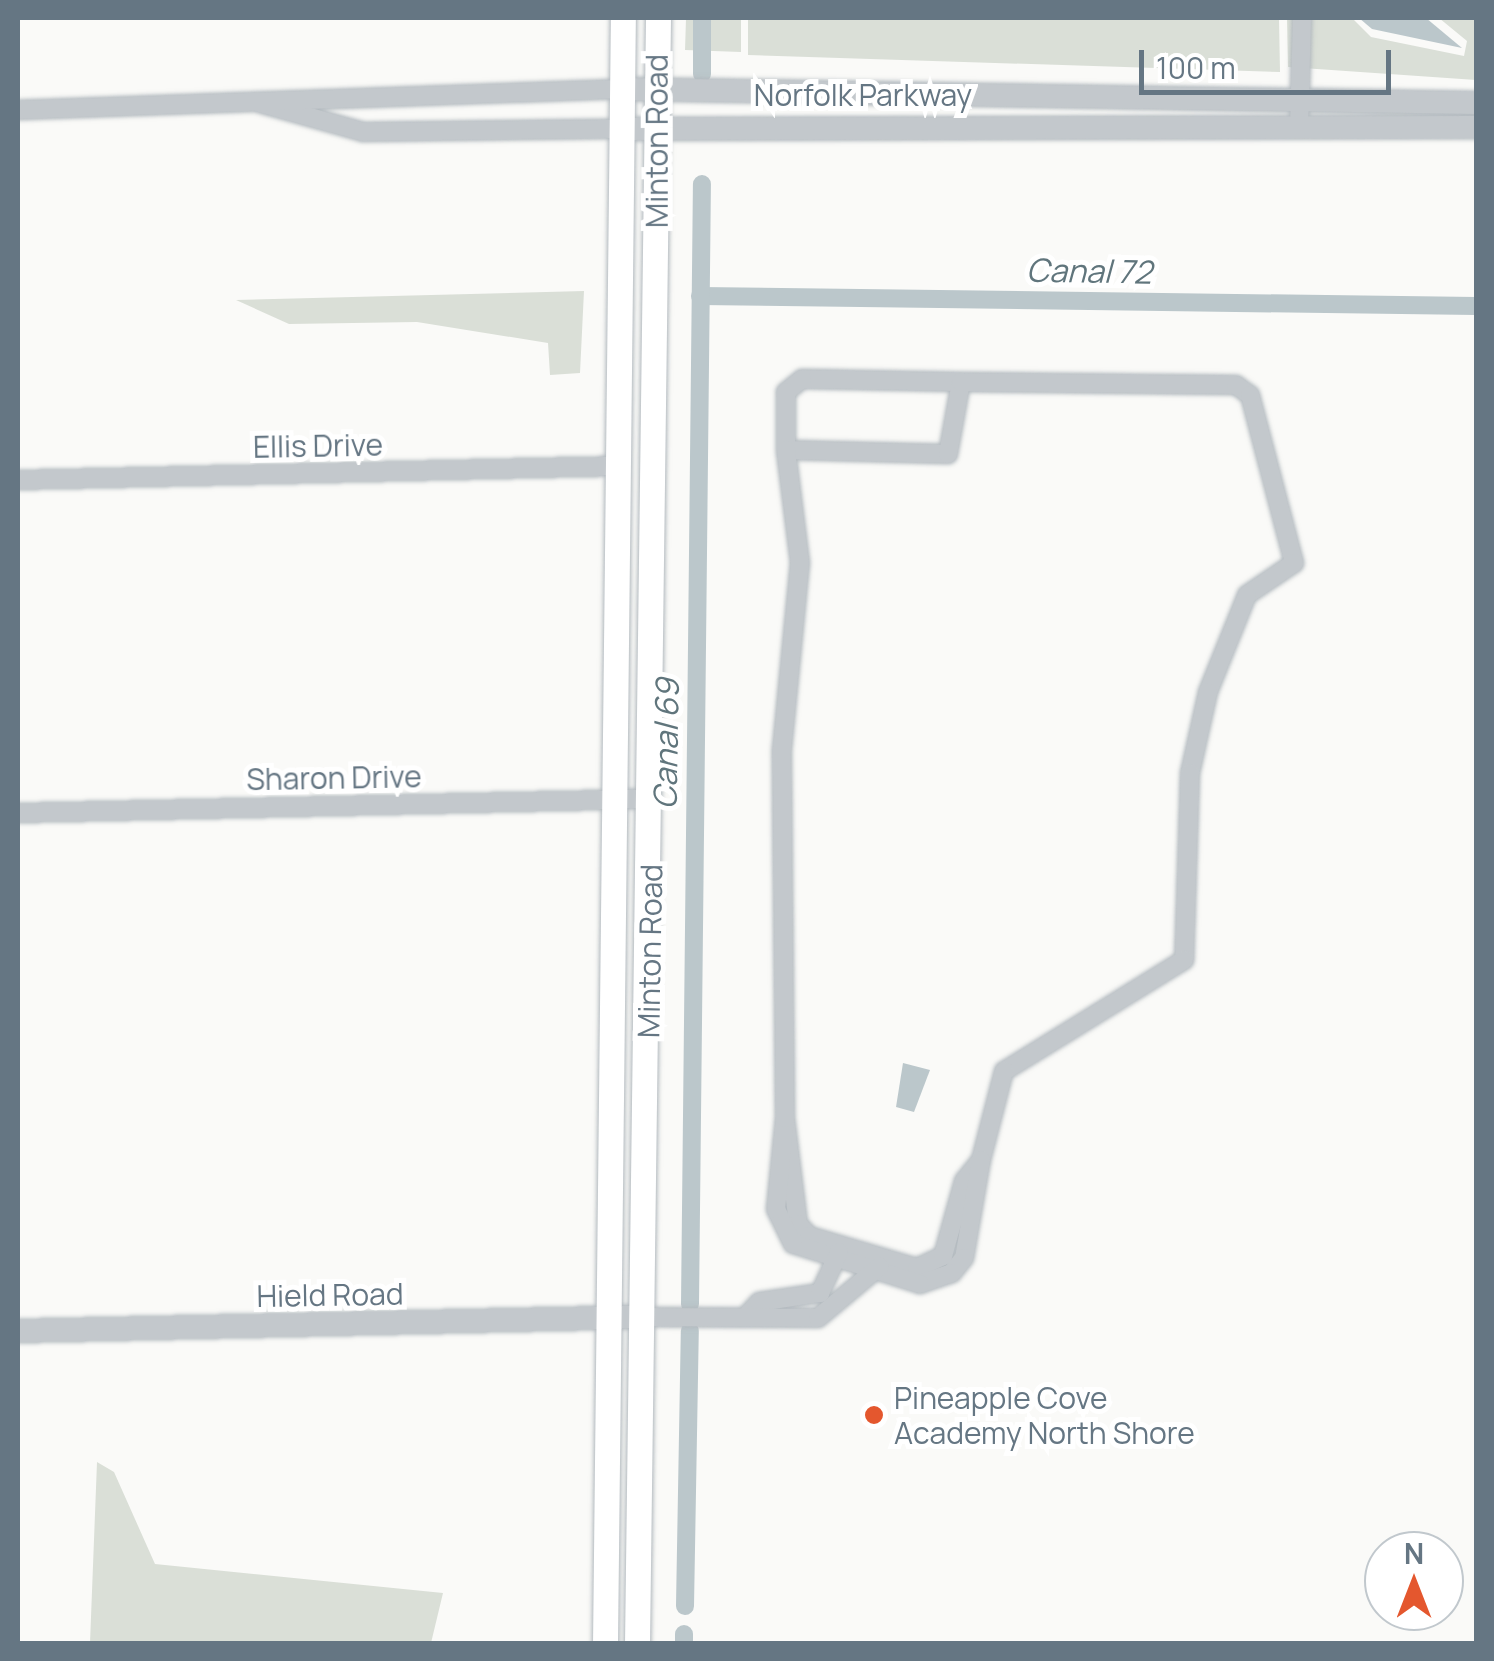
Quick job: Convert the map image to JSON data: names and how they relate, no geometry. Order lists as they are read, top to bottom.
{
  "streets": {
    "main road": ["Minton Road"],
    "street": [
      "Norfolk Parkway",
      "Ellis Drive",
      "Sharon Drive",
      "Hield Road"
    ]
  },
  "crossings": [
    ["Norfolk Parkway", "Minton Road"],
    ["Minton Road", "Ellis Drive"],
    ["Minton Road", "Sharon Drive"],
    ["Minton Road", "Hield Road"]
  ],
  "water": ["Canal 72", "Canal 69"],
  "places": ["Pineapple Cove Academy North Shore"],
  "scale_bar": "100 m",
  "north": "top"
}
